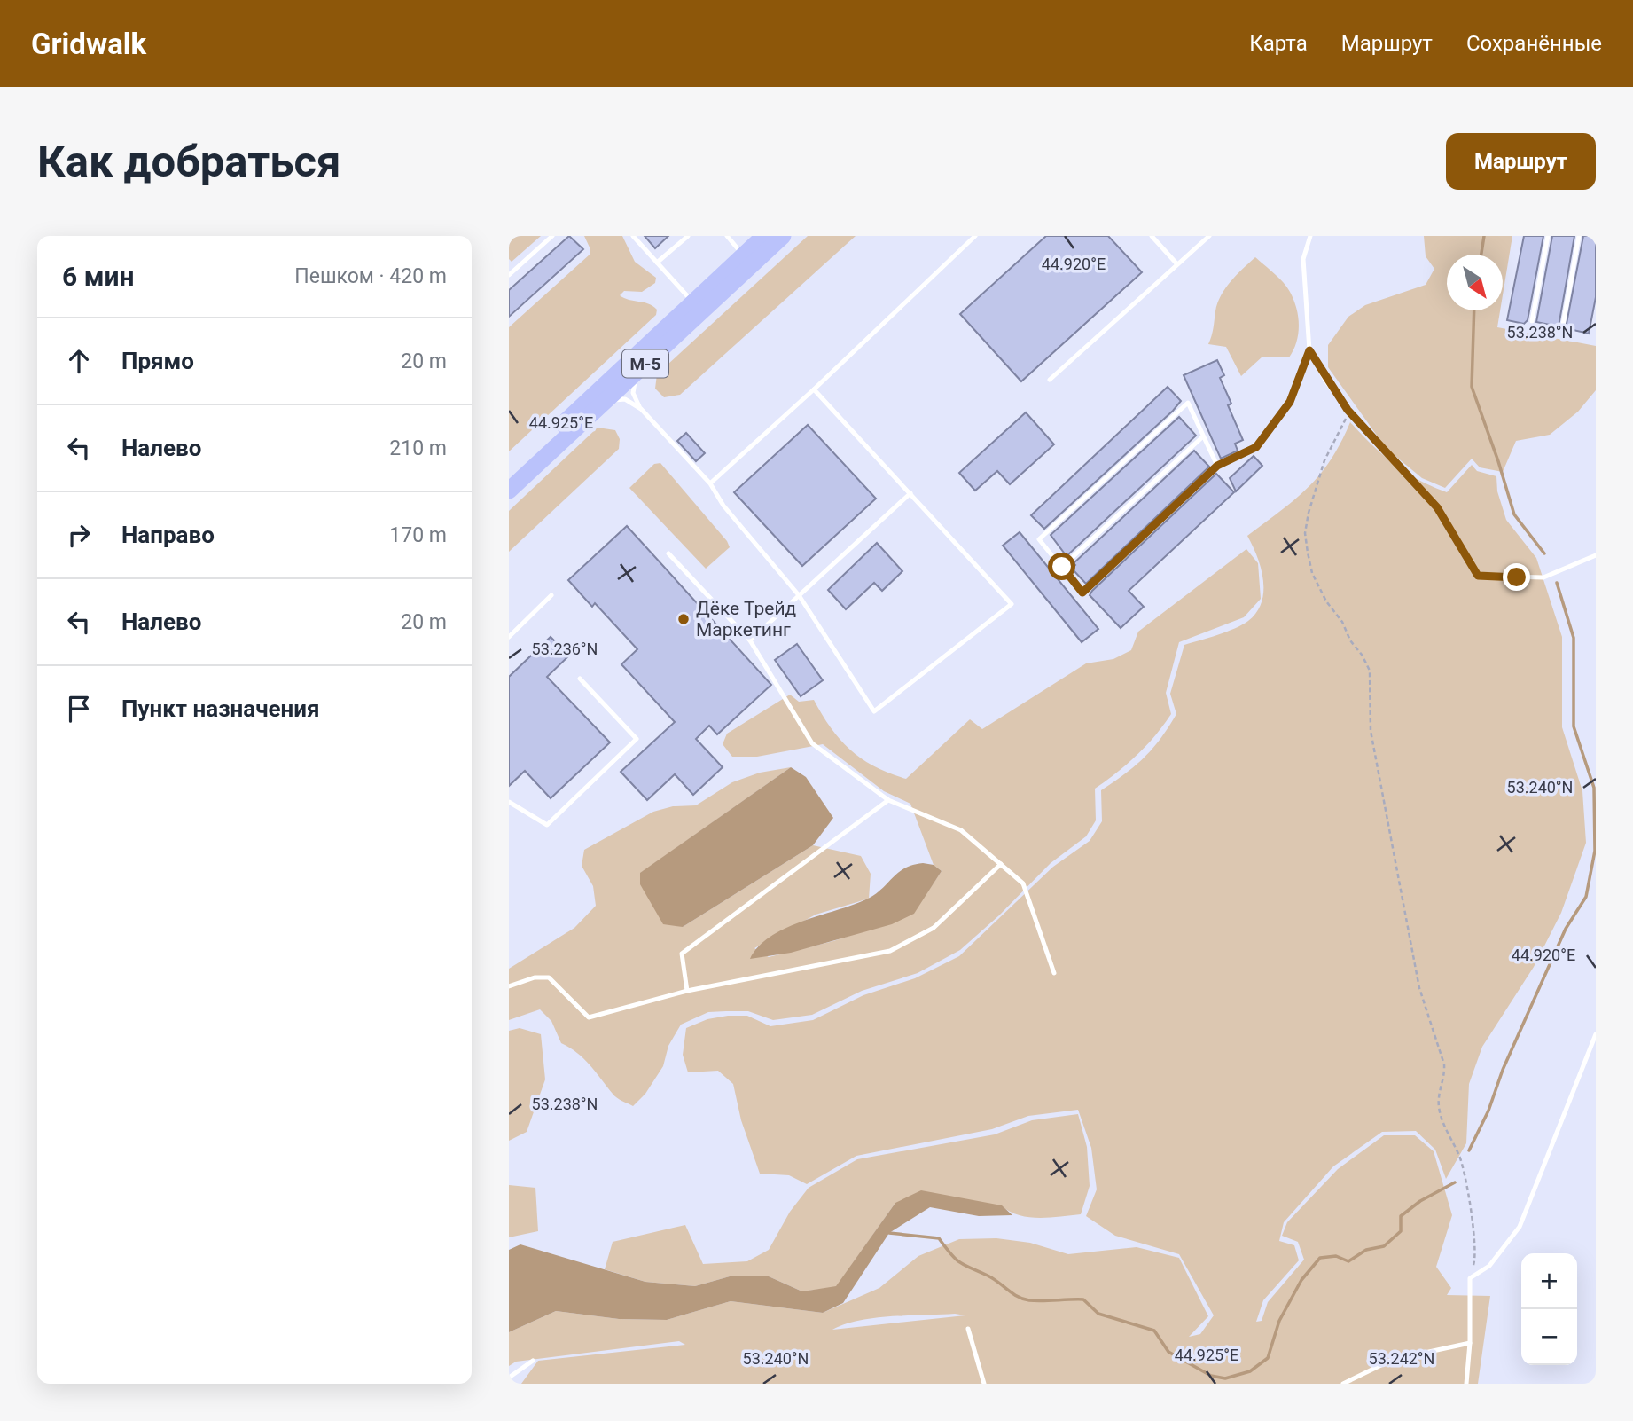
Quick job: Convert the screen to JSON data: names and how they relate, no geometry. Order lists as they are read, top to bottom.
{
  "streets": {
    "highway": ["М-5"]
  },
  "places": ["Дёке Трейд Маркетинг"],
  "north": "bottom right",
  "page": {
    "header": "Gridwalk",
    "nav": ["Карта", "Маршрут", "Сохранённые"],
    "buttons": "Маршрут",
    "title": "Как добраться",
    "heading": ["6 мин", "Пешком · 420 m"],
    "list": [
      ["Прямо", "20 m"],
      ["Налево", "210 m"],
      ["Направо", "170 m"],
      ["Налево", "20 m"],
      "Пункт назначения"
    ],
    "map_buttons": ["+", "−"]
  },
  "coordinates": [
    "44.920°E",
    "53.238°N",
    "44.925°E",
    "53.236°N",
    "53.240°N",
    "53.242°N"
  ]
}
